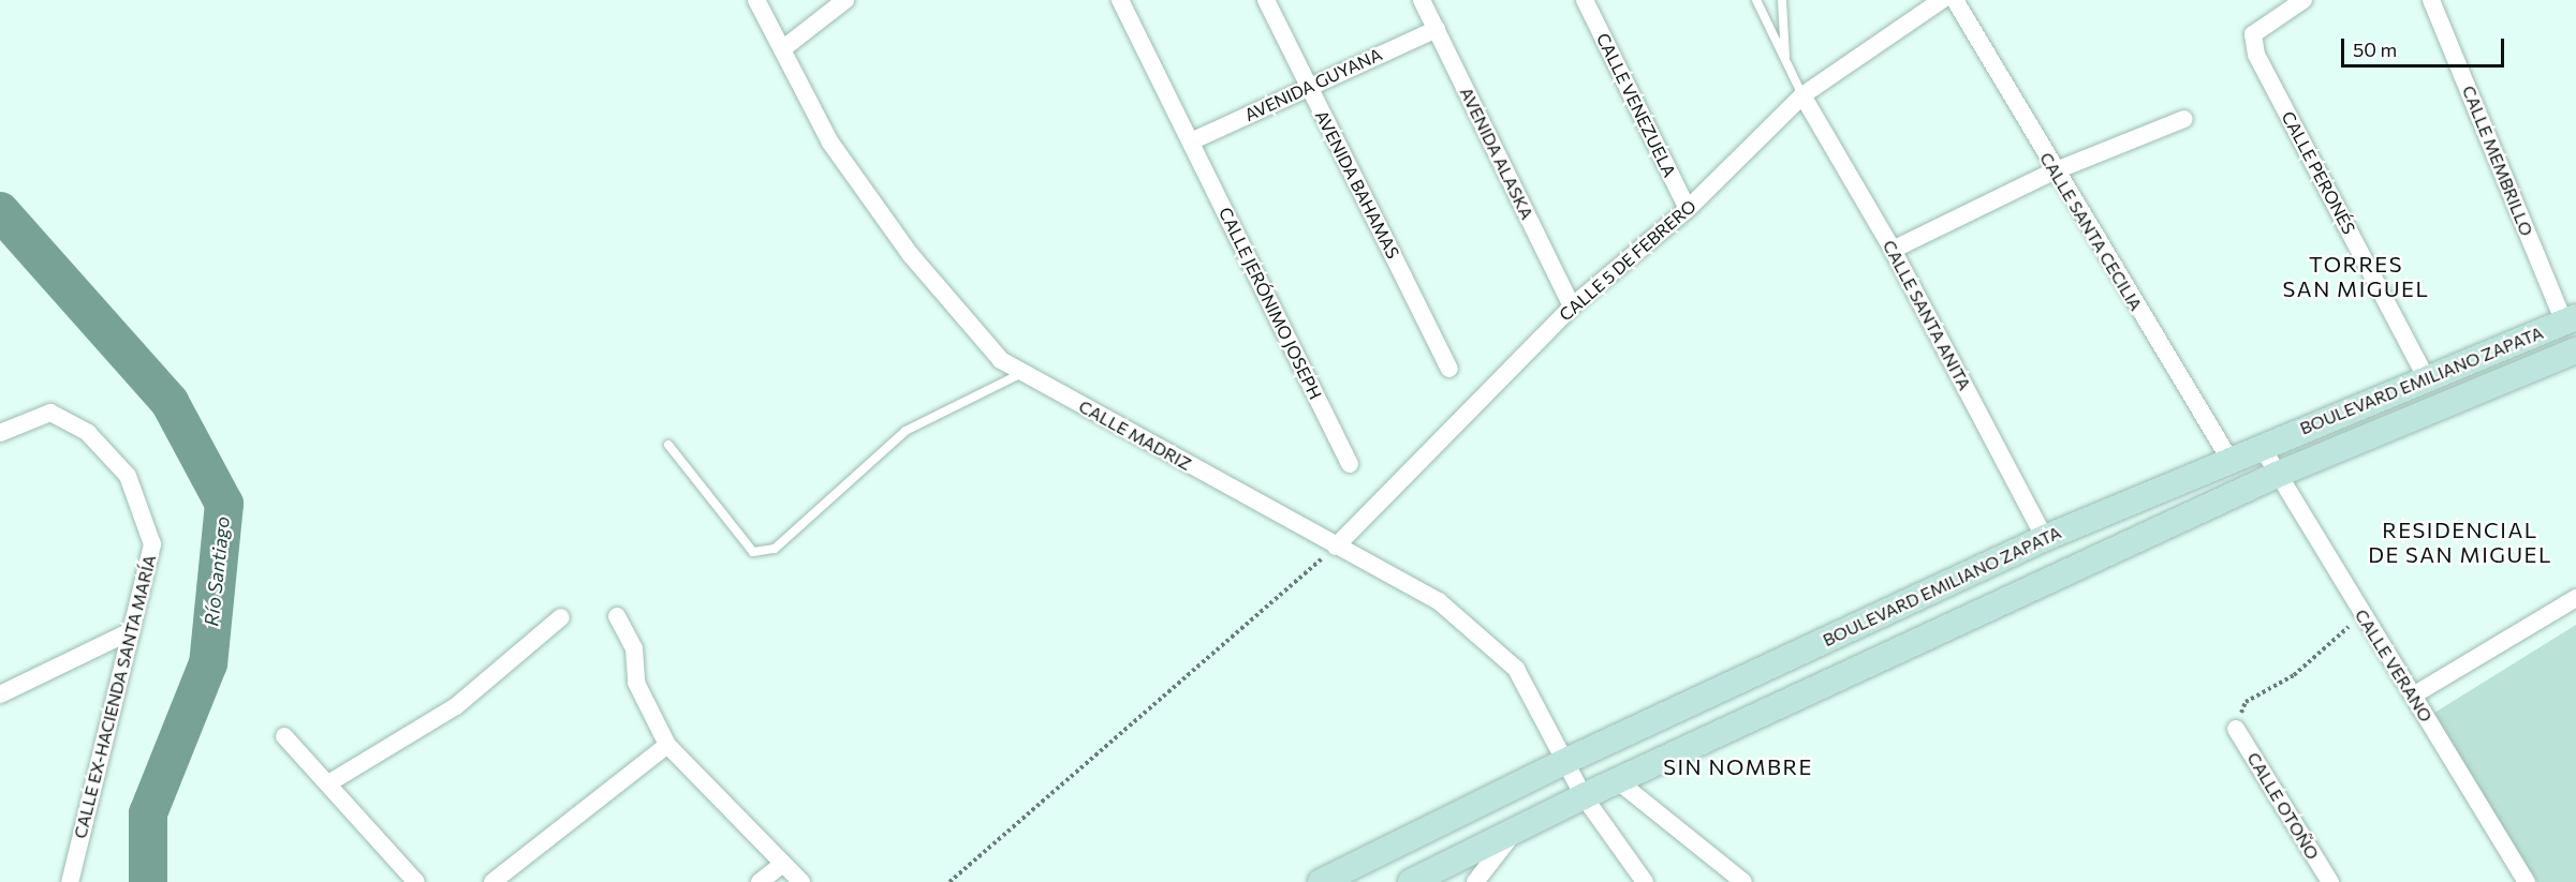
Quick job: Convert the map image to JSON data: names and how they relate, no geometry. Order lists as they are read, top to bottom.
{
  "streets": {
    "street": [
      "AVENIDA GUYANA",
      "CALLE VENEZUELA",
      "AVENIDA ALASKA",
      "CALLE MEMBRILLO",
      "CALLE PERONÉS",
      "AVENIDA BAHAMAS",
      "CALLE SANTA CECILIA",
      "CALLE 5 DE FEBRERO",
      "CALLE JERÓNIMO JOSEPH",
      "CALLE SANTA ANITA",
      "BOULEVARD EMILIANO ZAPATA",
      "CALLE MADRIZ",
      "CALLE VERANO",
      "CALLE EX-HACIENDA SANTA MARÍA",
      "CALLE OTOÑO"
    ]
  },
  "crossings": [
    ["AVENIDA GUYANA", "AVENIDA ALASKA"],
    ["AVENIDA GUYANA", "AVENIDA BAHAMAS"],
    ["AVENIDA GUYANA", "CALLE JERÓNIMO JOSEPH"],
    ["CALLE VENEZUELA", "CALLE 5 DE FEBRERO"],
    ["AVENIDA ALASKA", "CALLE 5 DE FEBRERO"],
    ["CALLE MEMBRILLO", "BOULEVARD EMILIANO ZAPATA"],
    ["CALLE PERONÉS", "BOULEVARD EMILIANO ZAPATA"],
    ["CALLE SANTA CECILIA", "BOULEVARD EMILIANO ZAPATA"],
    ["CALLE 5 DE FEBRERO", "CALLE SANTA ANITA"],
    ["CALLE 5 DE FEBRERO", "CALLE MADRIZ"],
    ["CALLE SANTA ANITA", "BOULEVARD EMILIANO ZAPATA"],
    ["BOULEVARD EMILIANO ZAPATA", "CALLE MADRIZ"],
    ["BOULEVARD EMILIANO ZAPATA", "CALLE VERANO"]
  ],
  "districts": ["TORRES SAN MIGUEL", "RESIDENCIAL DE SAN MIGUEL", "SIN NOMBRE"],
  "water": ["Río Santiago"],
  "scale_bar": "50 m"
}
